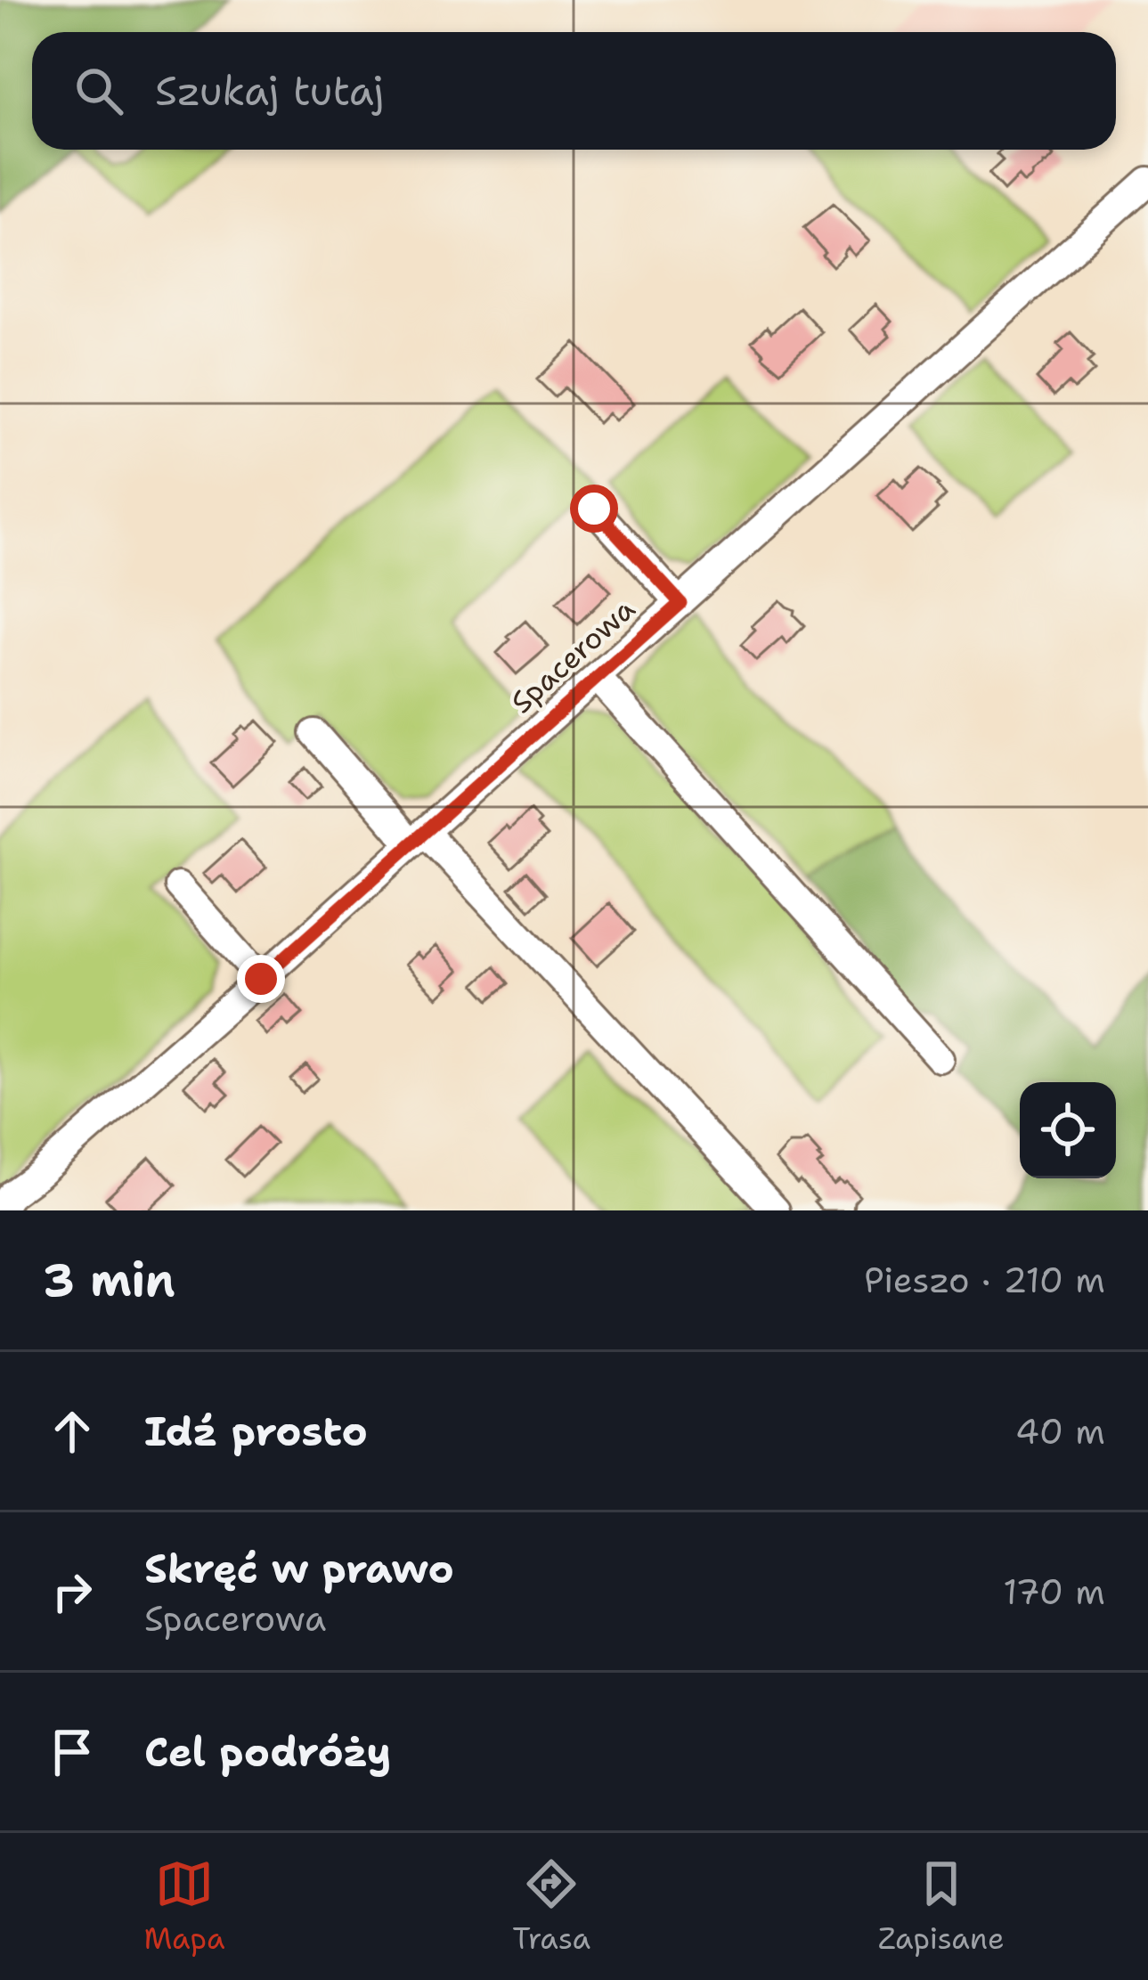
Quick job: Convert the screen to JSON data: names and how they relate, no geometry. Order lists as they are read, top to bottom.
{
  "streets": {
    "street": ["Spacerowa"]
  },
  "page": {
    "search": "Szukaj tutaj",
    "heading": ["3 min", "Pieszo · 210 m"],
    "list": [
      ["Idź prosto", "40 m"],
      ["Skręć w prawo", "Spacerowa", "170 m"],
      "Cel podróży"
    ],
    "nav": ["Mapa", "Trasa", "Zapisane"]
  }
}
